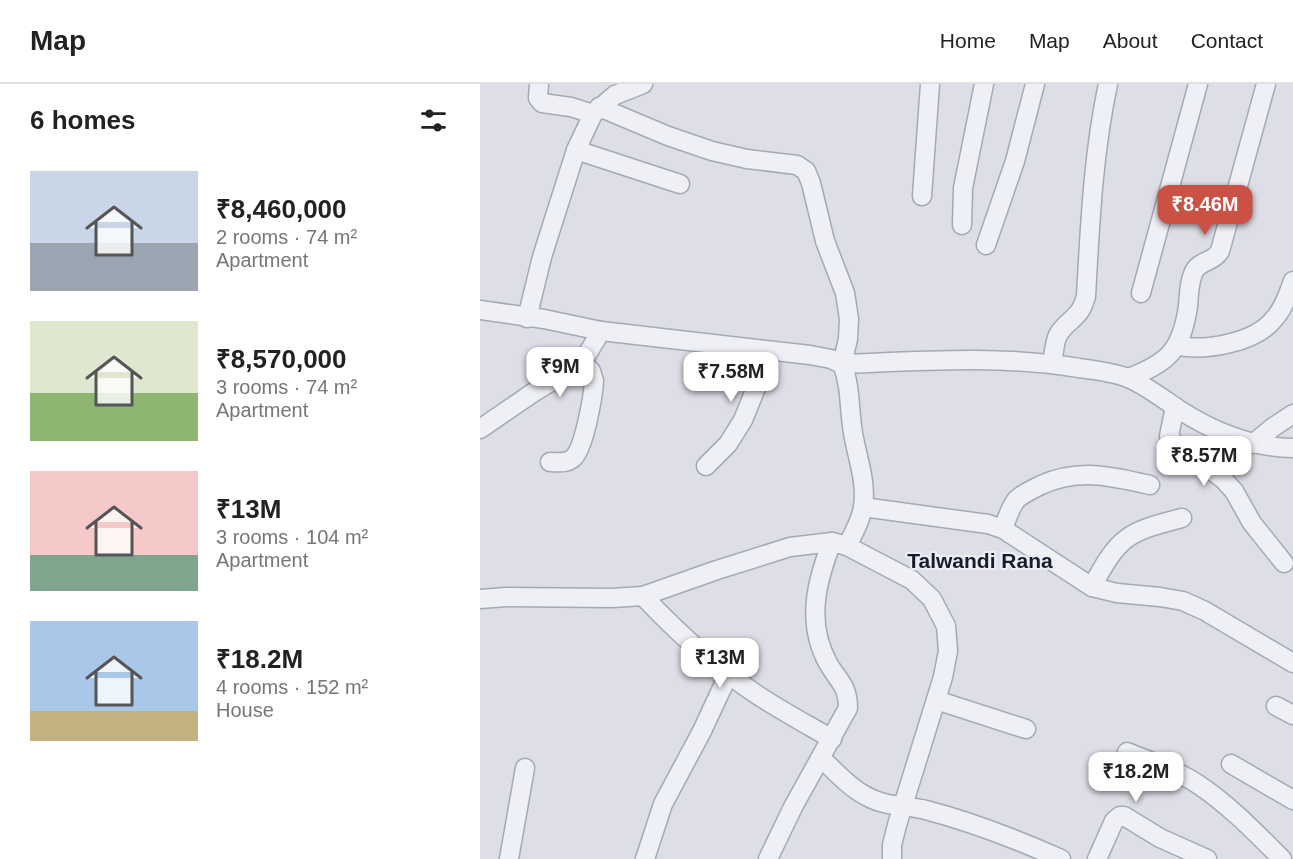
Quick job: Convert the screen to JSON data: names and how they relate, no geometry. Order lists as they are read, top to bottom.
{
  "districts": ["Talwandi Rana"],
  "page": {
    "header": "Map",
    "nav": [
      "Home",
      "Map",
      "About",
      "Contact"
    ],
    "heading": "6 homes",
    "list": [
      {
        "name": "₹8,460,000",
        "note": "2 rooms · 74 m² · Apartment"
      },
      {
        "name": "₹8,570,000",
        "note": "3 rooms · 74 m² · Apartment"
      },
      {
        "name": "₹13M",
        "note": "3 rooms · 104 m² · Apartment"
      },
      {
        "name": "₹18.2M",
        "note": "4 rooms · 152 m² · House"
      }
    ],
    "price": [
      "₹8.46M",
      "₹9M",
      "₹7.58M",
      "₹8.57M",
      "₹13M",
      "₹18.2M"
    ]
  }
}
